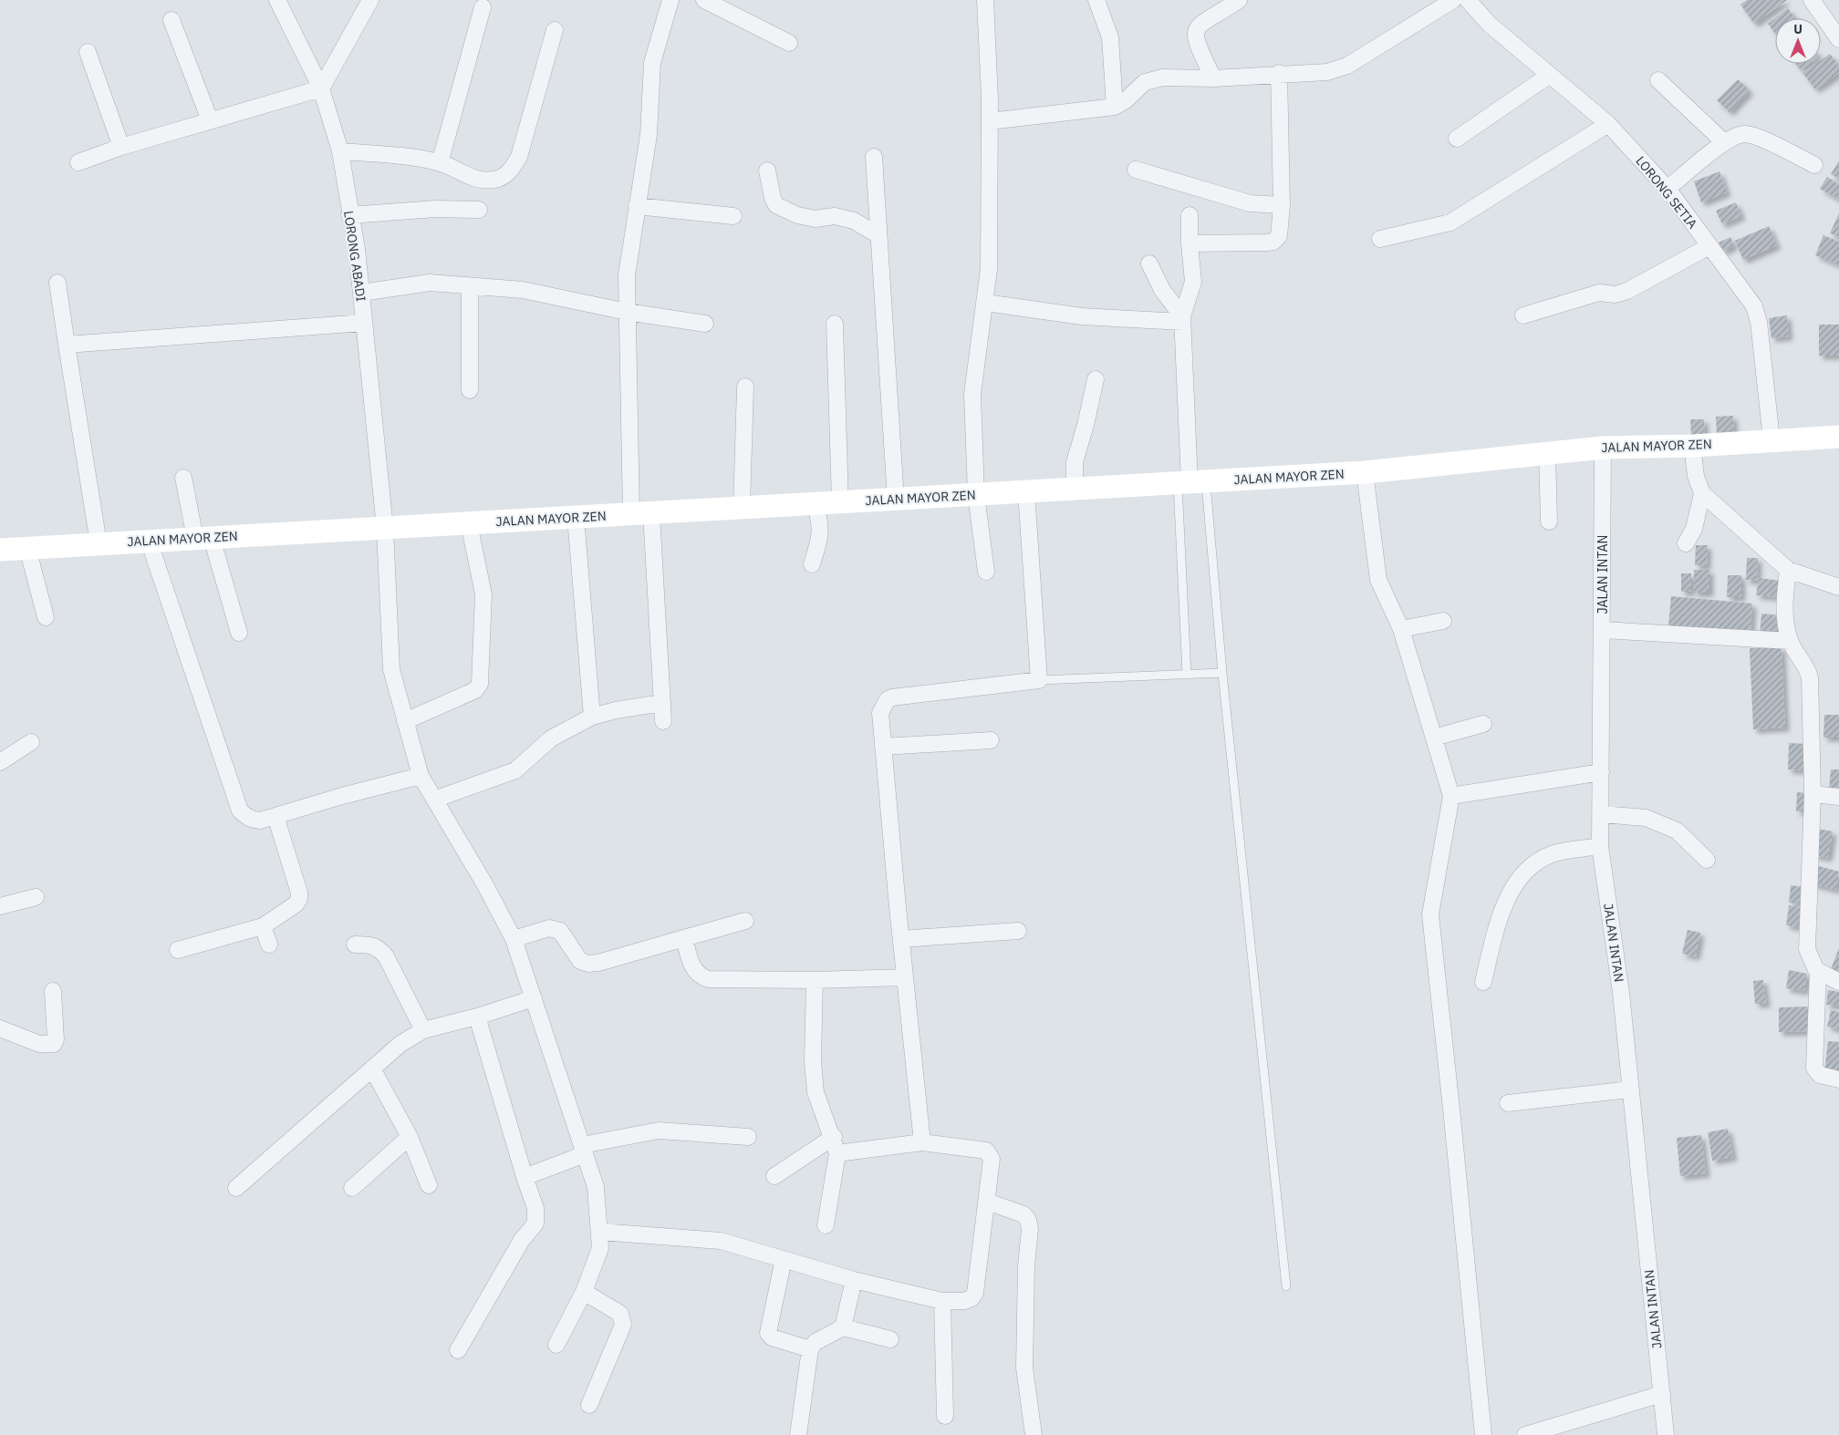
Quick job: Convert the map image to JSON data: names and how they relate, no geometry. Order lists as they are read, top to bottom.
{
  "streets": {
    "street": [
      "LORONG SETIA",
      "LORONG ABADI",
      "JALAN MAYOR ZEN",
      "JALAN INTAN"
    ]
  },
  "crossings": [
    ["LORONG SETIA", "JALAN MAYOR ZEN"],
    ["LORONG ABADI", "JALAN MAYOR ZEN"],
    ["JALAN MAYOR ZEN", "JALAN INTAN"]
  ],
  "north": "top"
}
